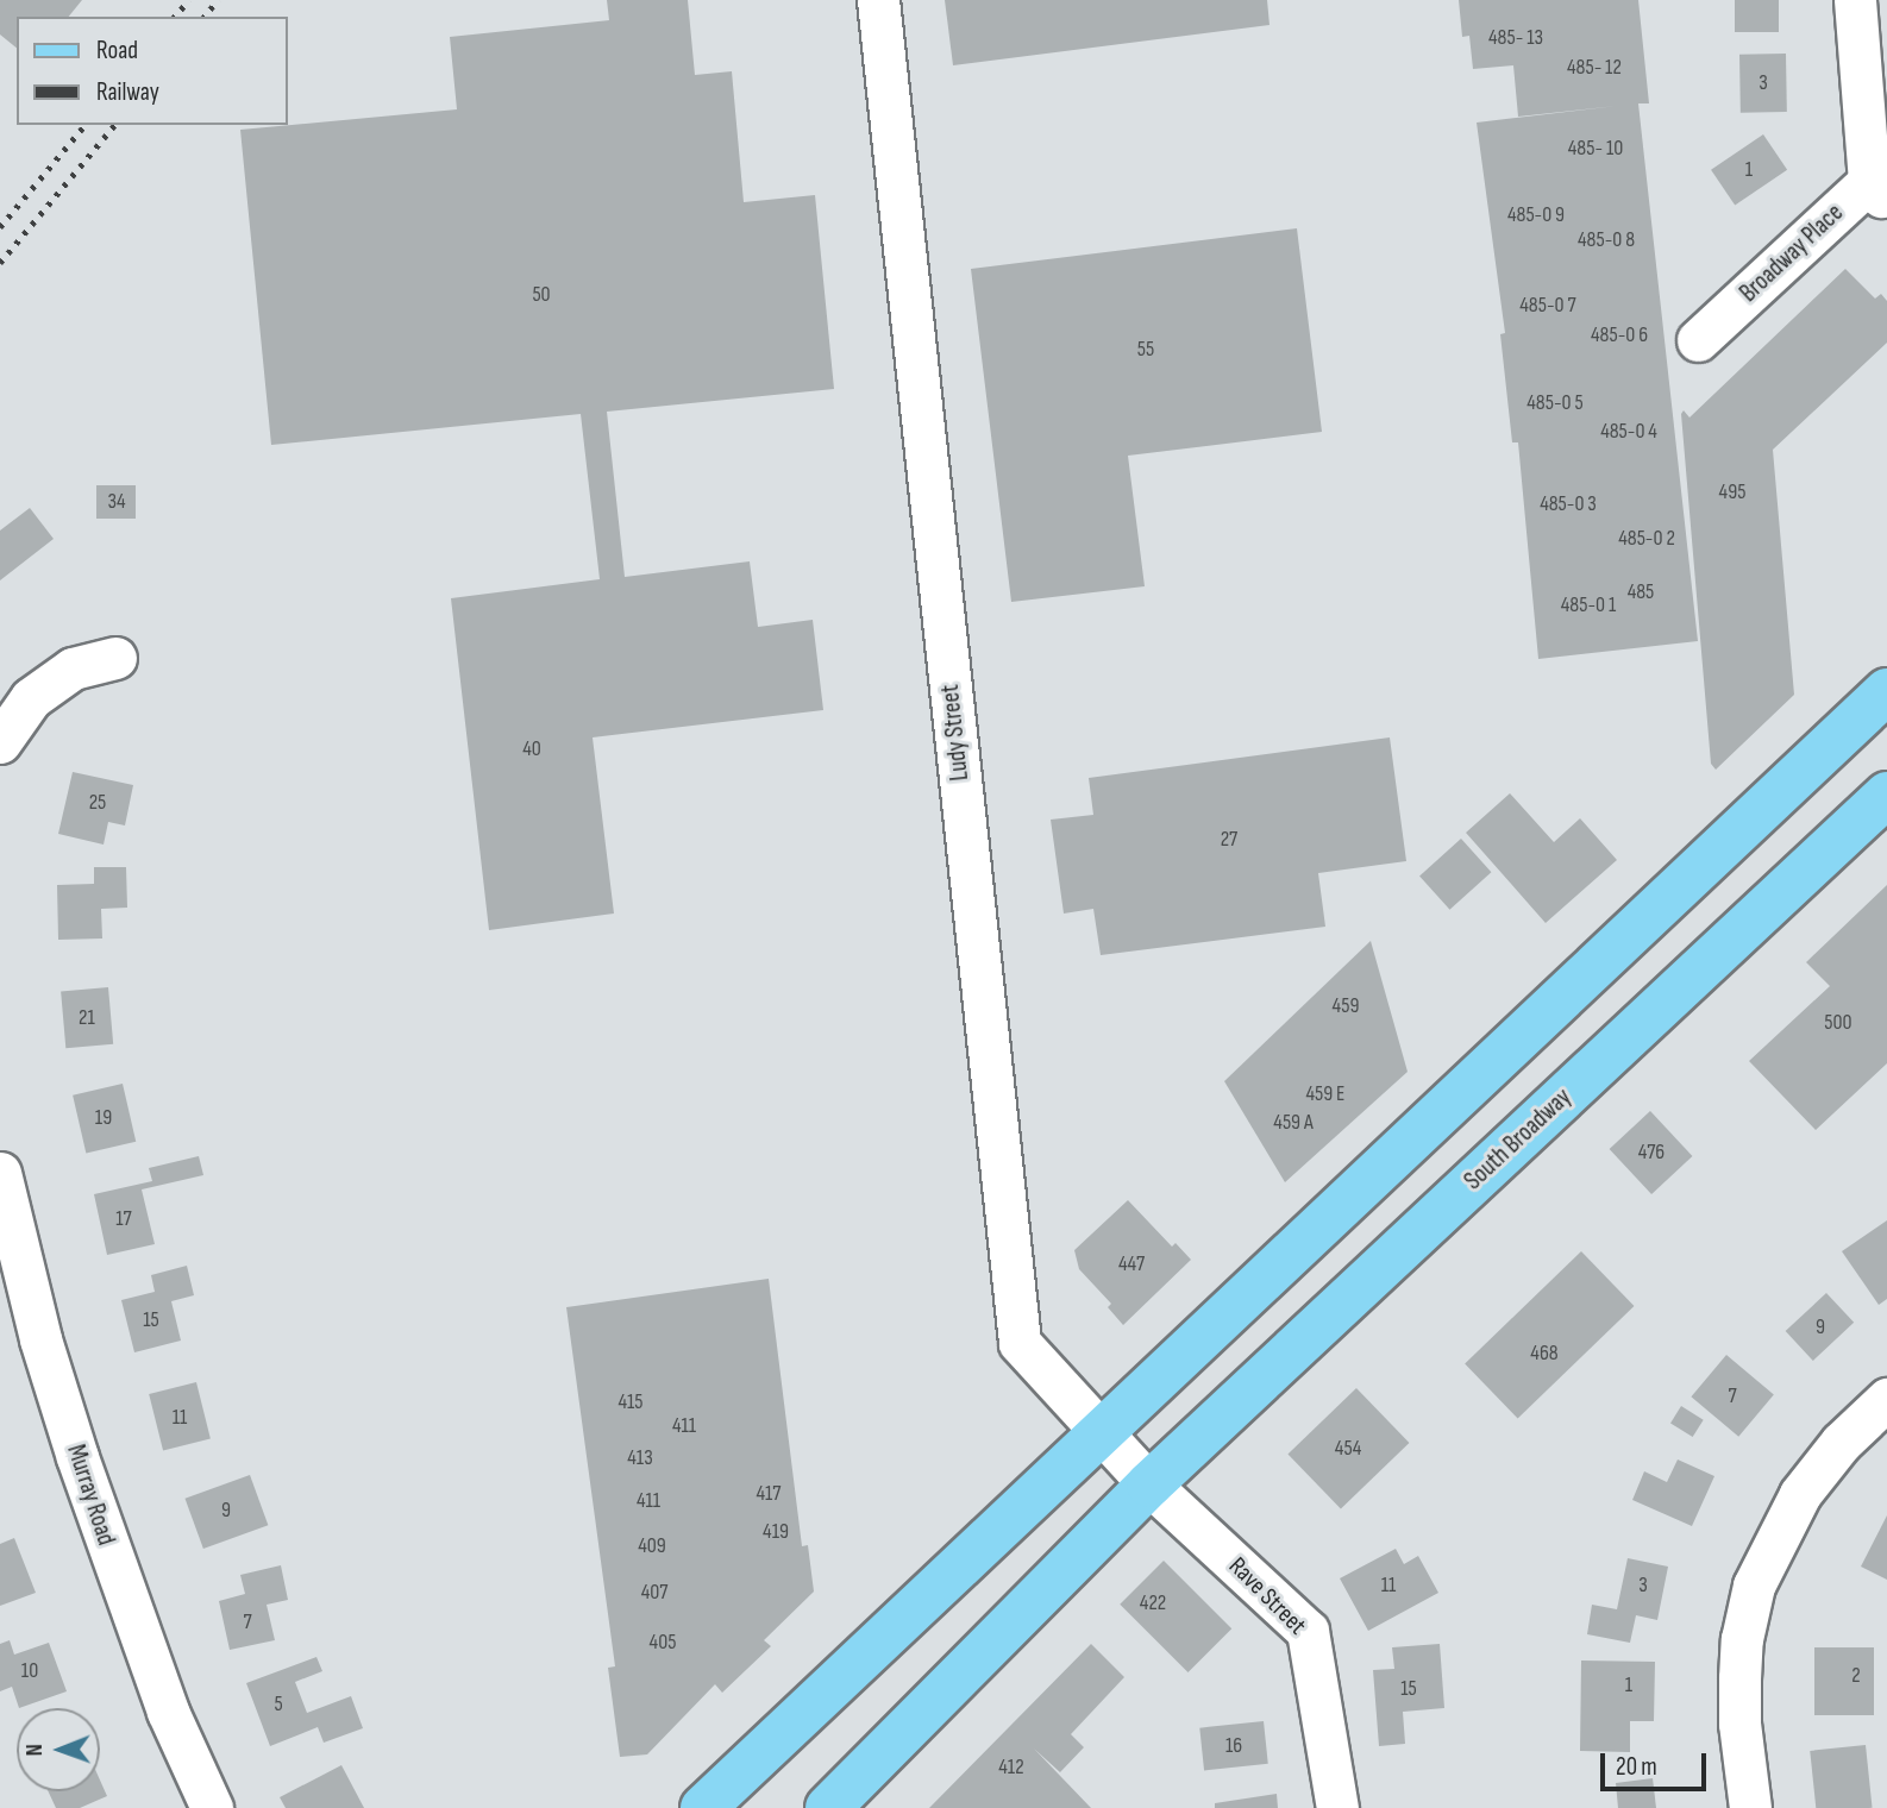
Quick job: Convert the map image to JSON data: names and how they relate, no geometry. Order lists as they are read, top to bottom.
{
  "streets": {
    "main road": ["South Broadway"],
    "street": [
      "Broadway Place",
      "Ludy Street",
      "Murray Road",
      "Rave Street"
    ]
  },
  "crossings": [
    ["Ludy Street", "Rave Street"],
    ["South Broadway", "Rave Street"]
  ],
  "house_numbers": [
    "485- 13",
    "485- 12",
    "3",
    "485- 10",
    "1",
    "485-0 9",
    "485-0 8",
    "50",
    "485-0 7",
    "485-0 6",
    "55",
    "485-0 5",
    "485-0 4",
    "495",
    "34",
    "485-0 3",
    "485-0 2",
    "485",
    "485-0 1",
    "40",
    "25",
    "27",
    "459",
    "21",
    "500",
    "459 E",
    "19",
    "459 A",
    "476",
    "17",
    "447",
    "15",
    "9",
    "468",
    "7",
    "415",
    "11",
    "411",
    "454",
    "413",
    "417",
    "411",
    "9",
    "419",
    "409",
    "11",
    "3",
    "407",
    "422",
    "7",
    "405",
    "10",
    "2",
    "1",
    "15",
    "5",
    "16",
    "412"
  ],
  "legend": ["Road", "Railway"],
  "scale_bar": "20 m",
  "north": "left"
}
